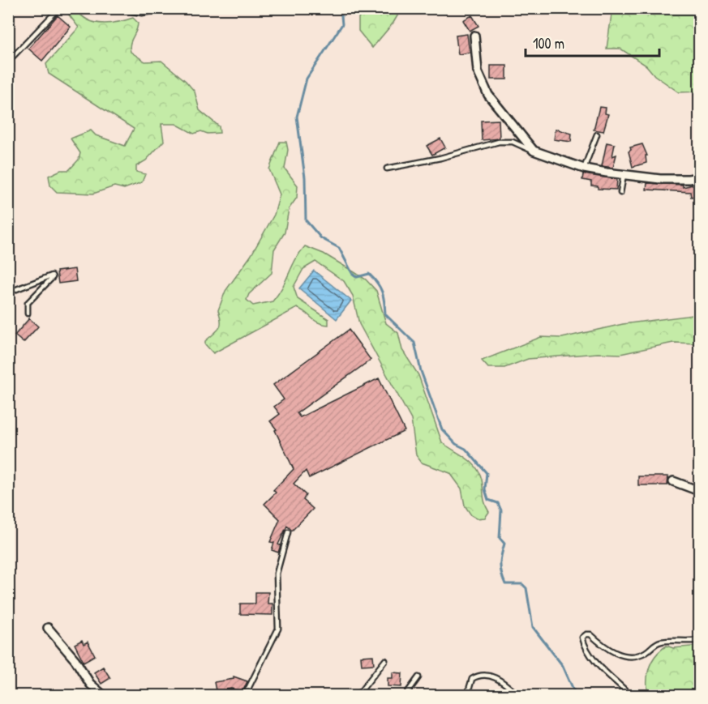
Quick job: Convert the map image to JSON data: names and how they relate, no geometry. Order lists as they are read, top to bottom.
{
  "scale_bar": "100 m"
}
